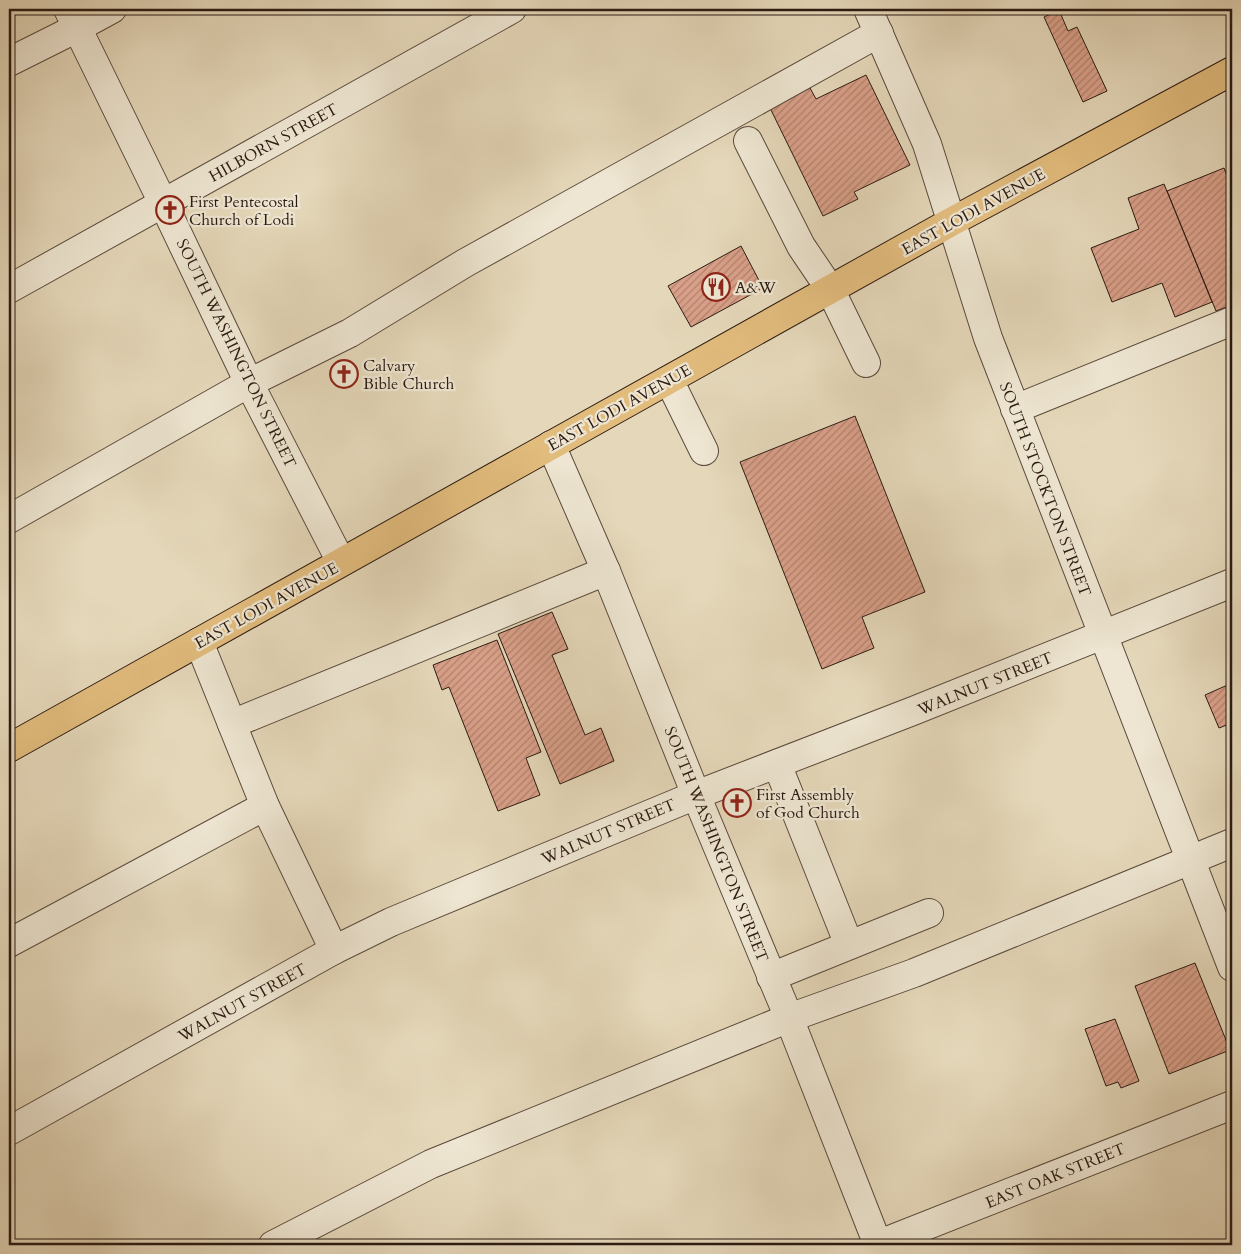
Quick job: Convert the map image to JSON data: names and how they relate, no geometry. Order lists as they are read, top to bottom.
{
  "streets": {
    "main road": ["EAST LODI AVENUE"],
    "street": [
      "HILBORN STREET",
      "SOUTH WASHINGTON STREET",
      "SOUTH STOCKTON STREET",
      "WALNUT STREET",
      "EAST OAK STREET"
    ]
  },
  "crossings": [
    ["HILBORN STREET", "SOUTH WASHINGTON STREET"],
    ["EAST LODI AVENUE", "SOUTH WASHINGTON STREET"],
    ["EAST LODI AVENUE", "SOUTH STOCKTON STREET"],
    ["SOUTH WASHINGTON STREET", "WALNUT STREET"],
    ["SOUTH WASHINGTON STREET", "EAST OAK STREET"],
    ["SOUTH STOCKTON STREET", "WALNUT STREET"]
  ],
  "places": {
    "church": ["First Pentecostal Church of Lodi", "Calvary Bible Church", "First Assembly of God Church"],
    "restaurant": ["A&W"]
  }
}
